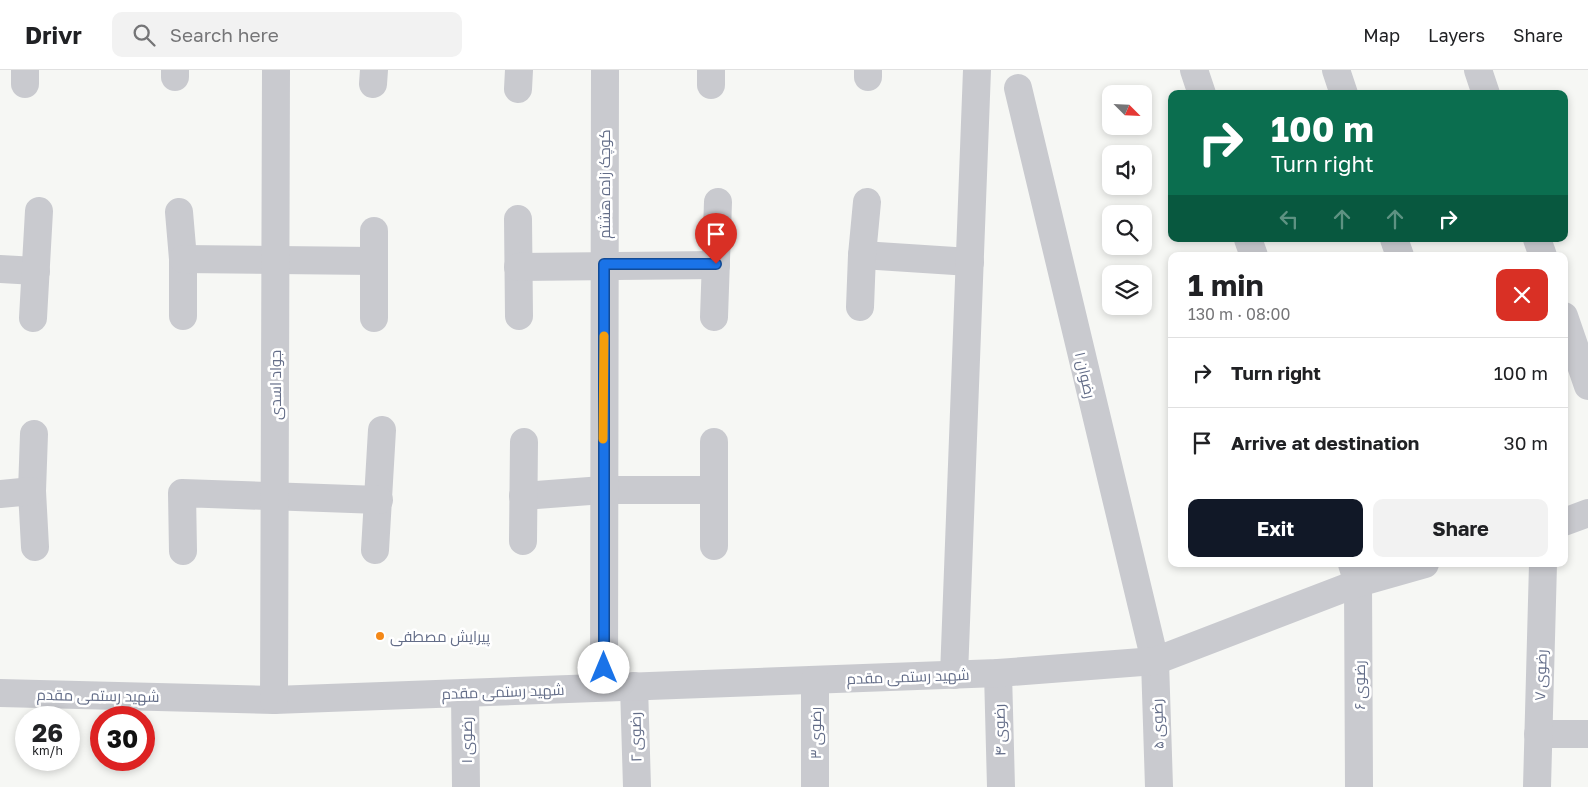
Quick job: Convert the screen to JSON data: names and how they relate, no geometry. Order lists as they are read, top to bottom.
{
  "streets": {
    "street": [
      "کوچک زاده هشتم",
      "رضوان ۱",
      "جواد اسدی",
      "رضوی ۷",
      "شهید رستمی مقدم",
      "رضوی ۶",
      "رضوی ۵",
      "رضوی ۴",
      "رضوی ۳",
      "رضوی ۲",
      "رضوی ۱"
    ]
  },
  "crossings": [
    ["کوچک زاده هشتم", "شهید رستمی مقدم"],
    ["رضوان ۱", "شهید رستمی مقدم"],
    ["رضوان ۱", "رضوی ۵"],
    ["جواد اسدی", "شهید رستمی مقدم"],
    ["شهید رستمی مقدم", "رضوی ۶"],
    ["شهید رستمی مقدم", "رضوی ۵"],
    ["شهید رستمی مقدم", "رضوی ۴"],
    ["شهید رستمی مقدم", "رضوی ۳"],
    ["شهید رستمی مقدم", "رضوی ۲"],
    ["شهید رستمی مقدم", "رضوی ۱"]
  ],
  "places": ["پیرایش مصطفی"],
  "north": "bottom right",
  "page": {
    "header": "Drivr",
    "search": "Search here",
    "nav": ["Map", "Layers", "Share"],
    "turn": ["100 m", "Turn right"],
    "heading": ["1 min", "130 m · 08:00"],
    "list": [
      {
        "name": "Turn right",
        "value": "100 m"
      },
      {
        "name": "Arrive at destination",
        "value": "30 m"
      }
    ],
    "buttons": ["Exit", "Share"],
    "speed": "26 km/h",
    "limit": "30"
  }
}
